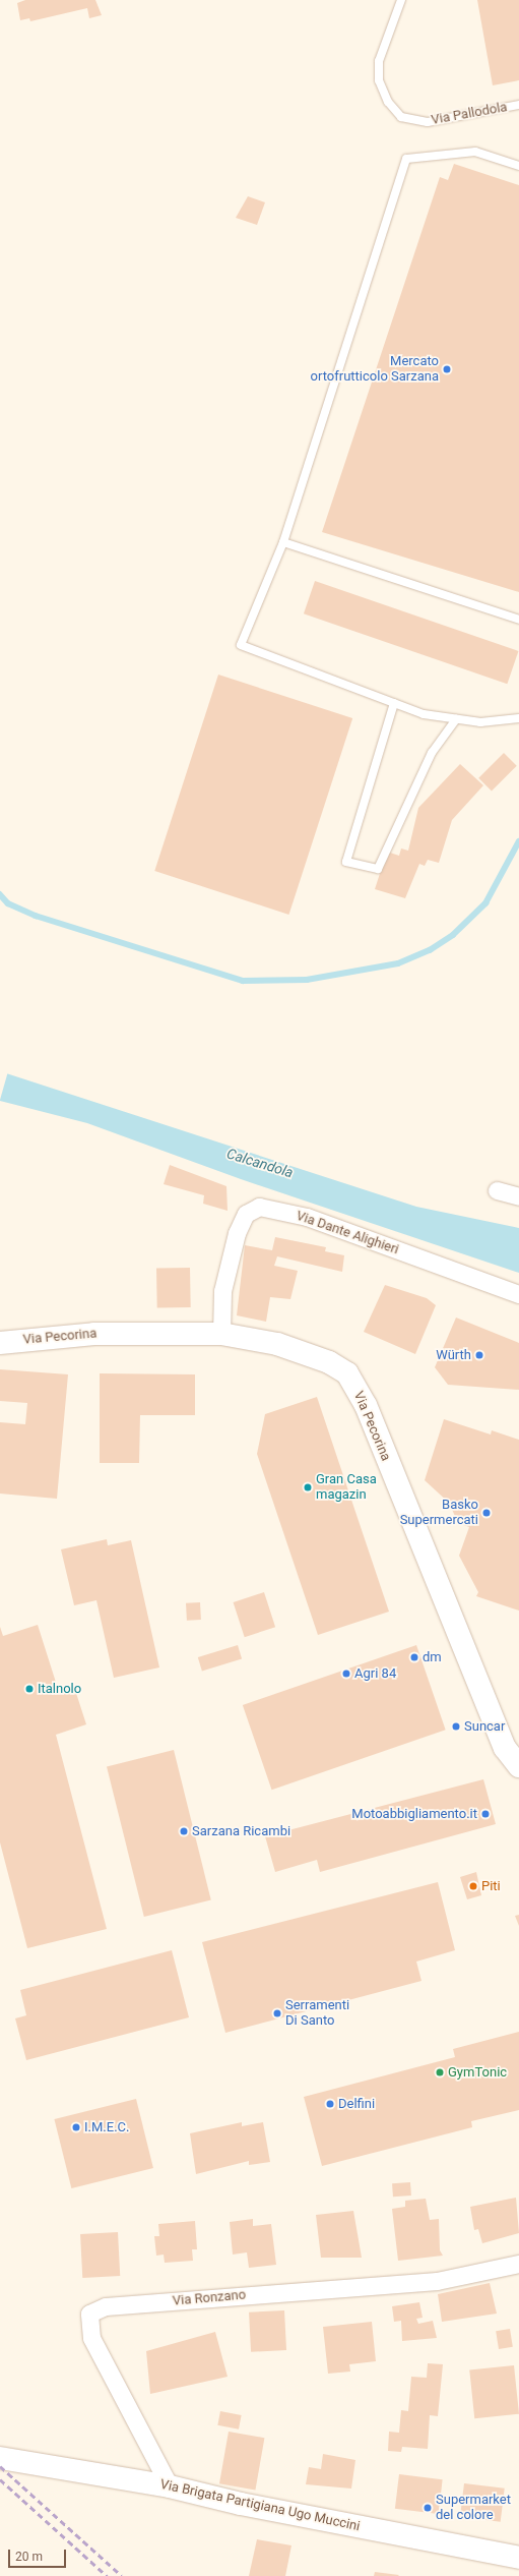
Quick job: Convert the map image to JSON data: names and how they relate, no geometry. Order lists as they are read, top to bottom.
{
  "streets": {
    "street": [
      "Via Dante Alighieri",
      "Via Pecorina",
      "Via Ronzano",
      "Via Brigata Partigiana Ugo Muccini"
    ],
    "lane": ["Via Pallodola"]
  },
  "crossings": [
    ["Via Dante Alighieri", "Via Pecorina"],
    ["Via Ronzano", "Via Brigata Partigiana Ugo Muccini"]
  ],
  "water": ["Calcandola"],
  "places": [
    "Mercato ortofrutticolo Sarzana",
    "Würth",
    "Gran Casa magazin",
    "Basko Supermercati",
    "dm",
    "Agri 84",
    "Italnolo",
    "Suncar",
    "Motoabbigliamento.it",
    "Sarzana Ricambi",
    "Piti",
    "Serramenti Di Santo",
    "GymTonic",
    "Delfini",
    "I.M.E.C.",
    "Supermarket del colore"
  ],
  "scale_bar": "20 m"
}
